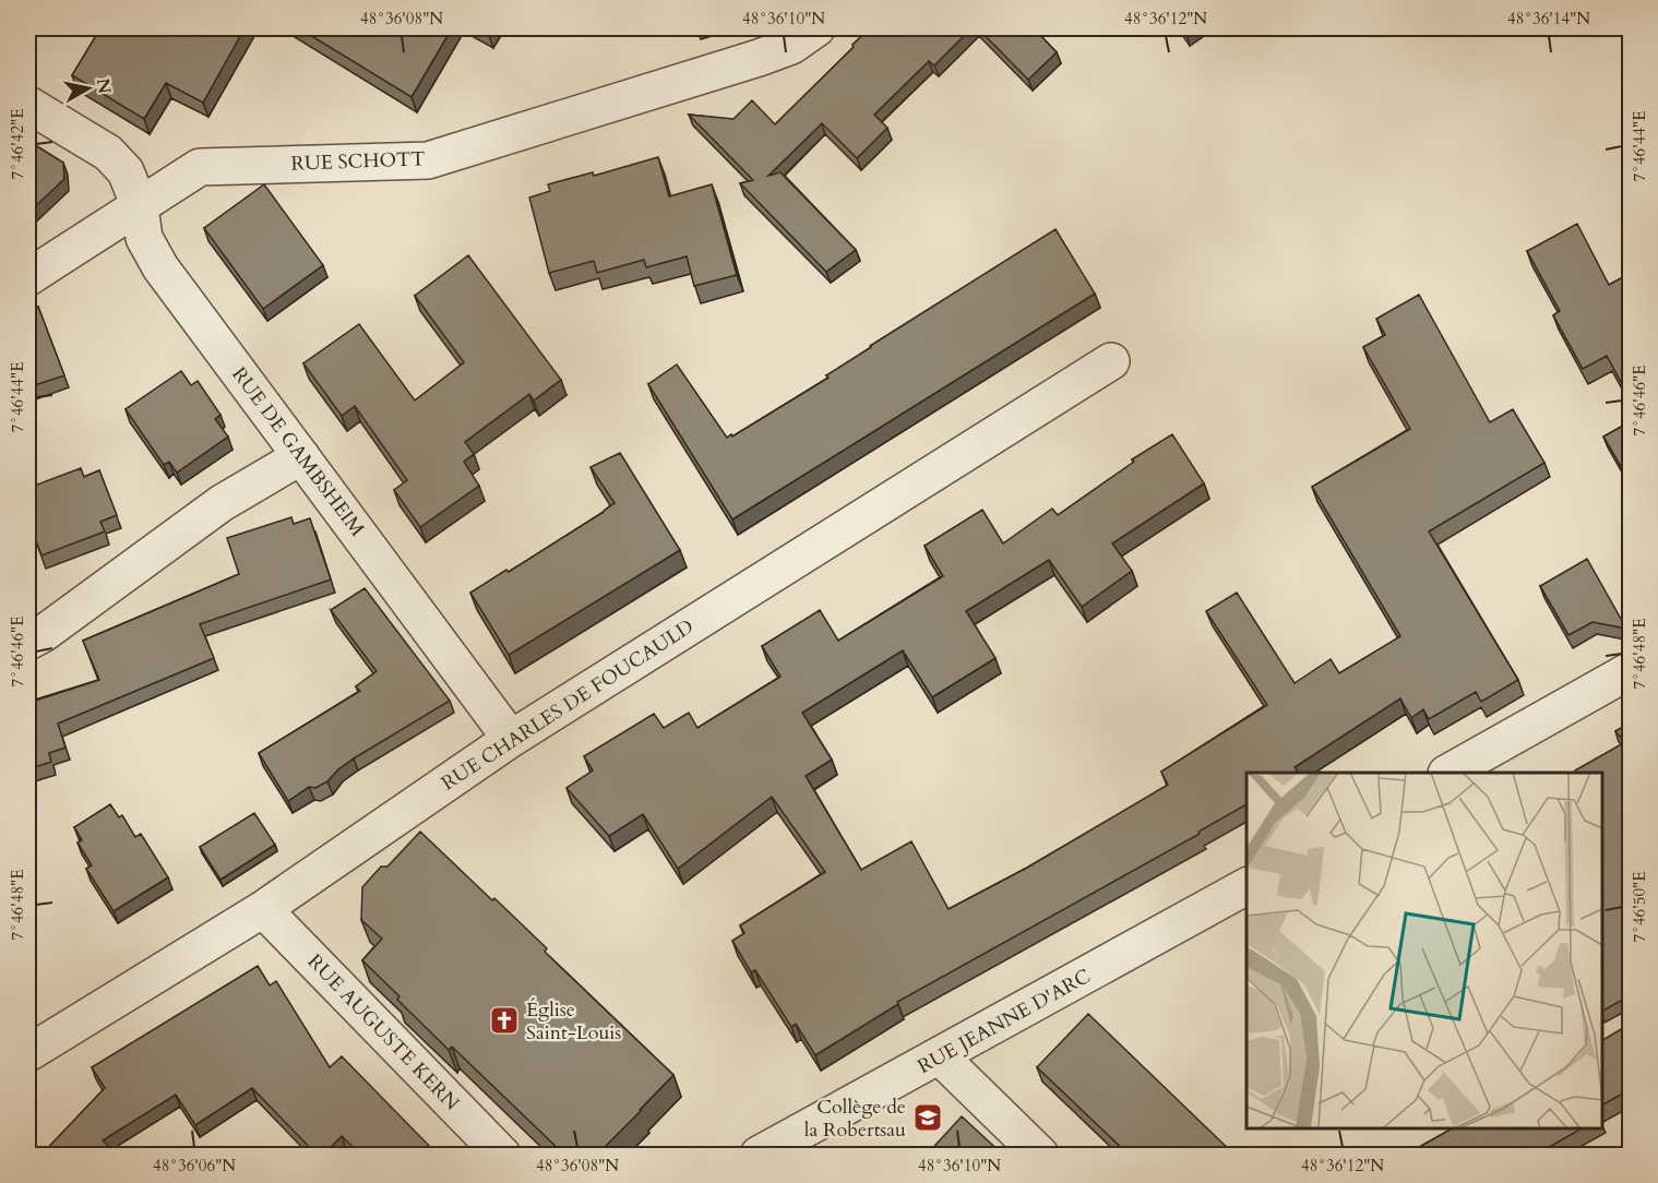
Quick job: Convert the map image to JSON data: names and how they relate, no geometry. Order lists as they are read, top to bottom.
{
  "streets": {
    "street": [
      "RUE SCHOTT",
      "RUE DE GAMBSHEIM",
      "RUE CHARLES DE FOUCAULD",
      "RUE JEANNE D'ARC",
      "RUE AUGUSTE KERN"
    ]
  },
  "crossings": [
    ["RUE SCHOTT", "RUE DE GAMBSHEIM"],
    ["RUE DE GAMBSHEIM", "RUE CHARLES DE FOUCAULD"],
    ["RUE CHARLES DE FOUCAULD", "RUE AUGUSTE KERN"]
  ],
  "places": {
    "church": ["Église Saint-Louis"],
    "school or university": ["Collège de la Robertsau"]
  },
  "north": "right",
  "coordinates": [
    "48°36'08\"N",
    "48°36'10\"N",
    "48°36'12\"N",
    "48°36'14\"N",
    "7°46'42\"E",
    "7°46'44\"E",
    "7°46'46\"E",
    "7°46'48\"E",
    "7°46'50\"E",
    "48°36'06\"N"
  ]
}
